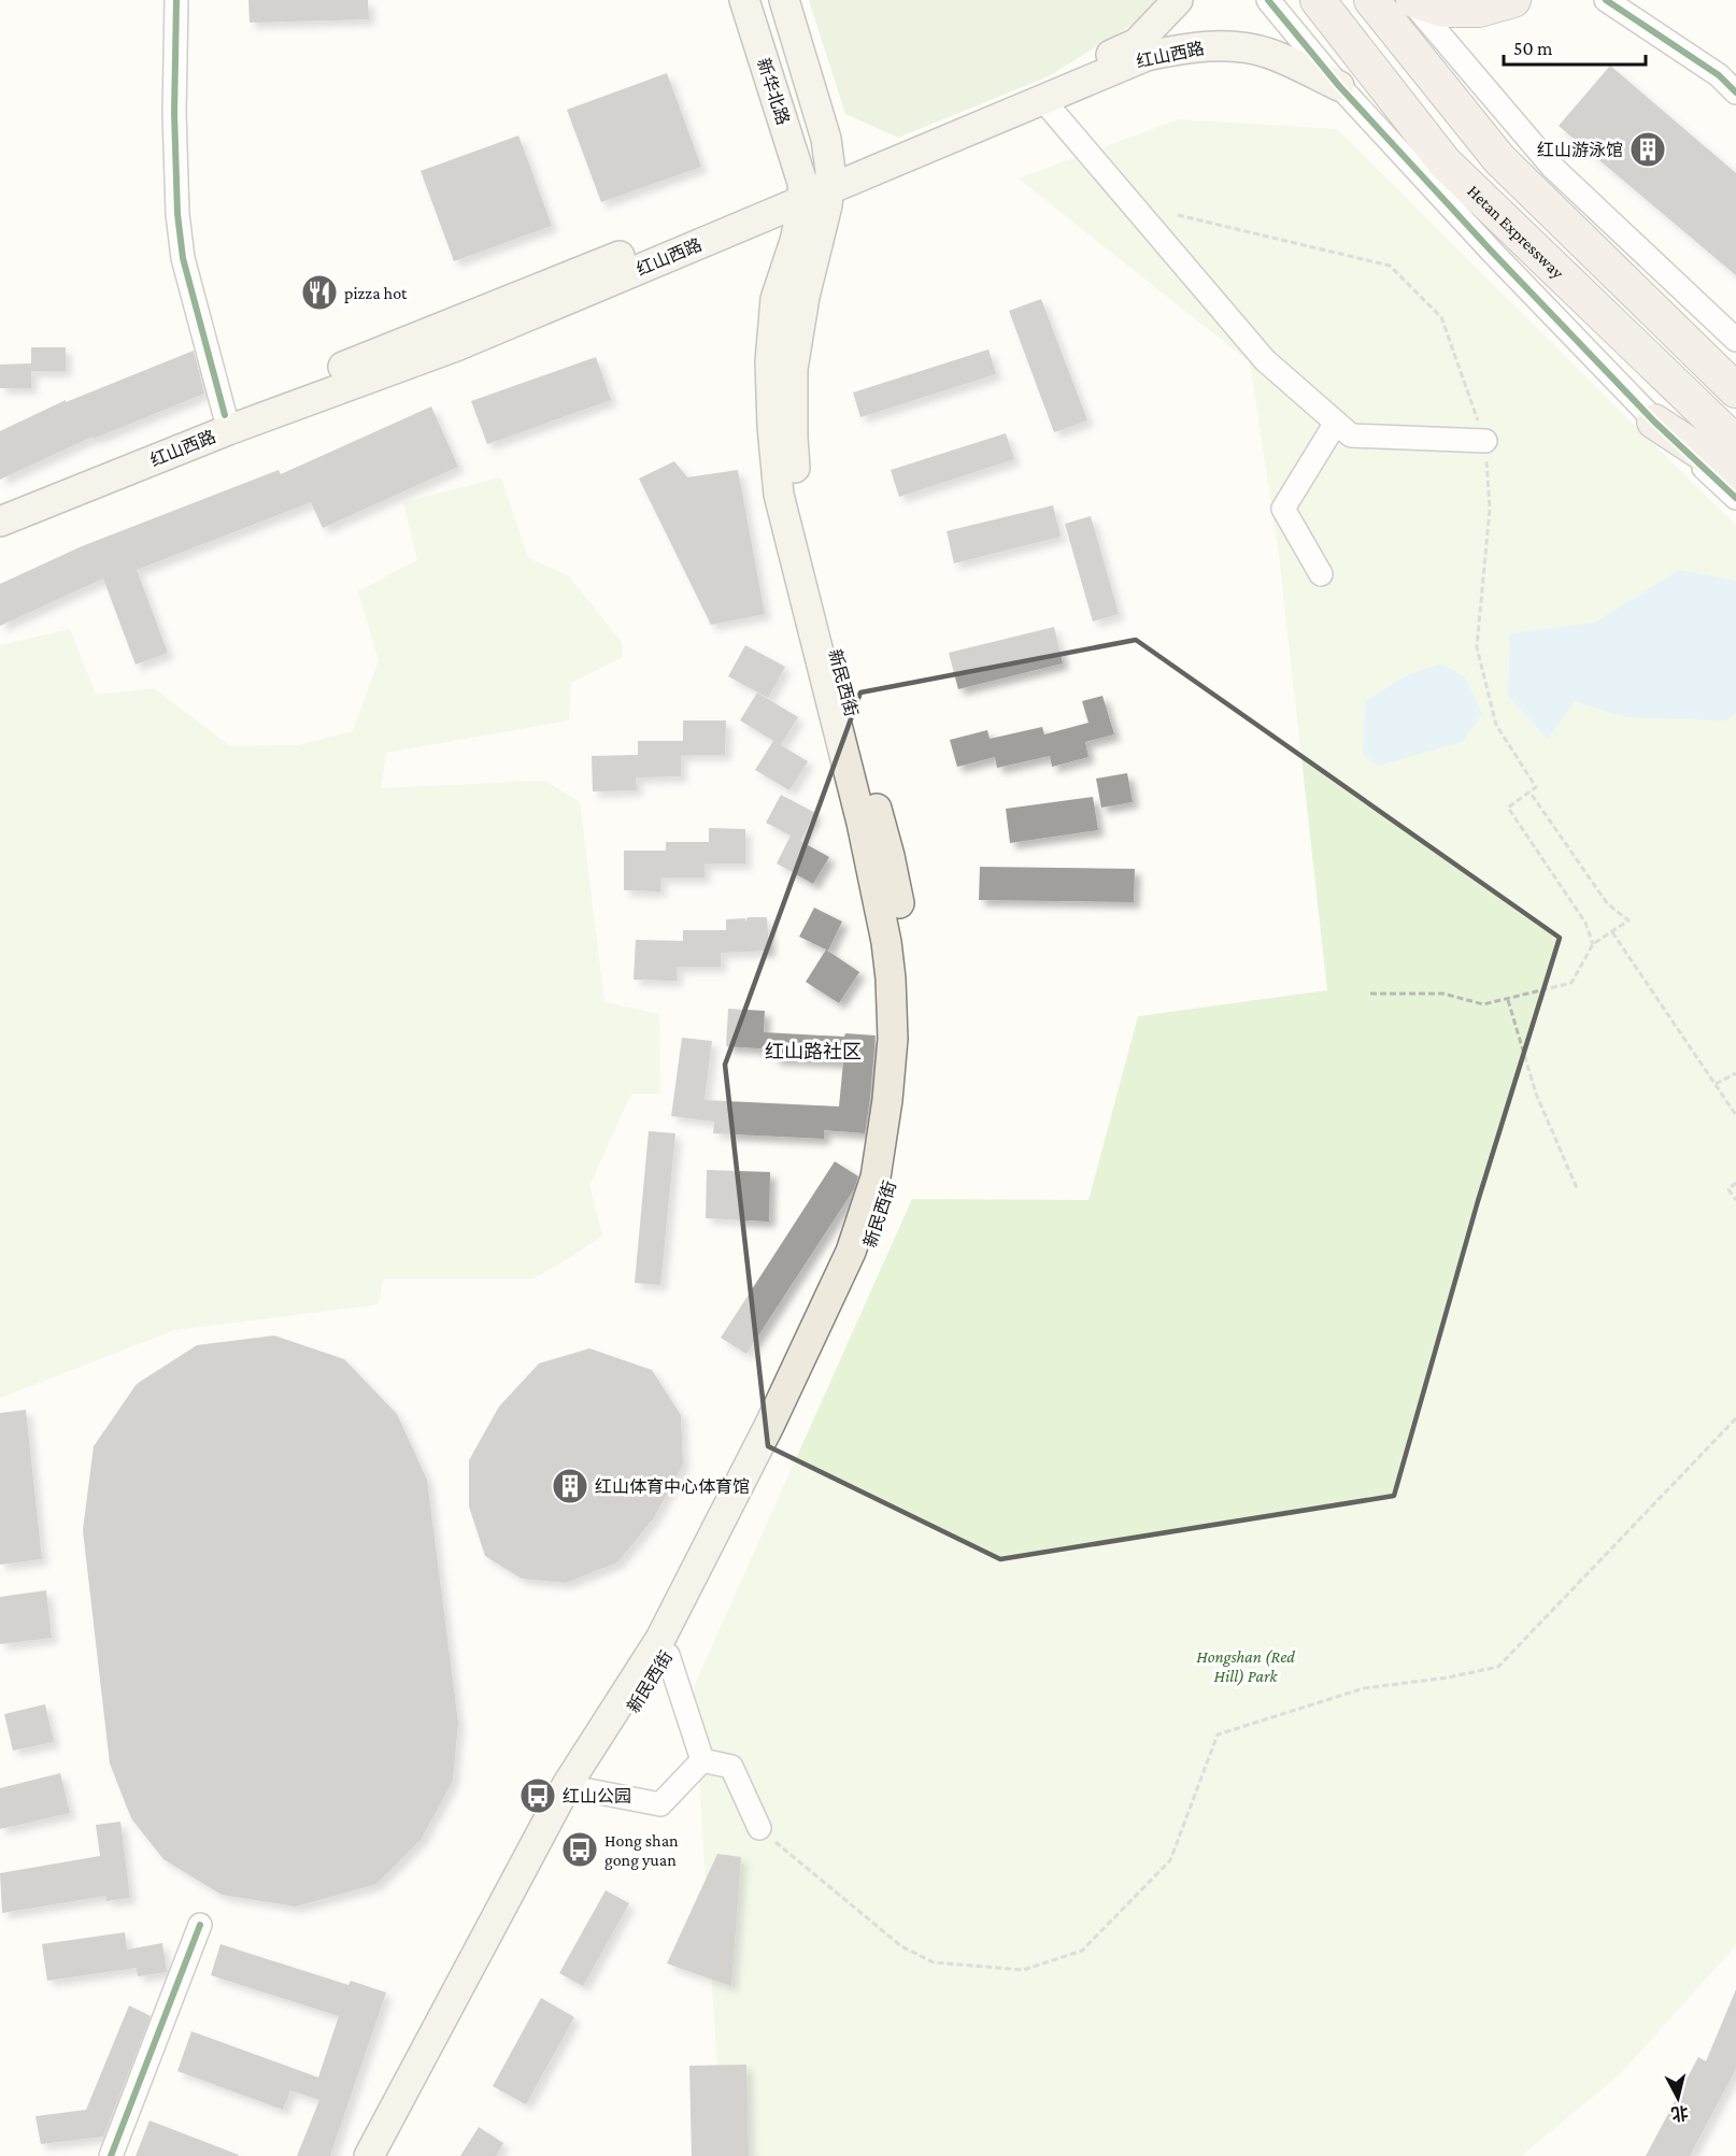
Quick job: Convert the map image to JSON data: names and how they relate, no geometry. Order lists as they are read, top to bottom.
{
  "streets": {
    "highway": ["Hetan Expressway"],
    "main road": ["红山西路", "新华北路", "新民西街"]
  },
  "crossings": [
    ["红山西路", "新华北路"],
    ["红山西路", "新民西街"],
    ["新华北路", "新民西街"]
  ],
  "districts": ["红山路社区"],
  "parks": ["Hongshan (Red Hill) Park"],
  "places": {
    "building": ["红山游泳馆", "红山体育中心体育馆"],
    "restaurant": ["pizza hot"],
    "bus stop": ["红山公园", "Hong shan gong yuan"]
  },
  "scale_bar": "50 m",
  "north": "bottom"
}
